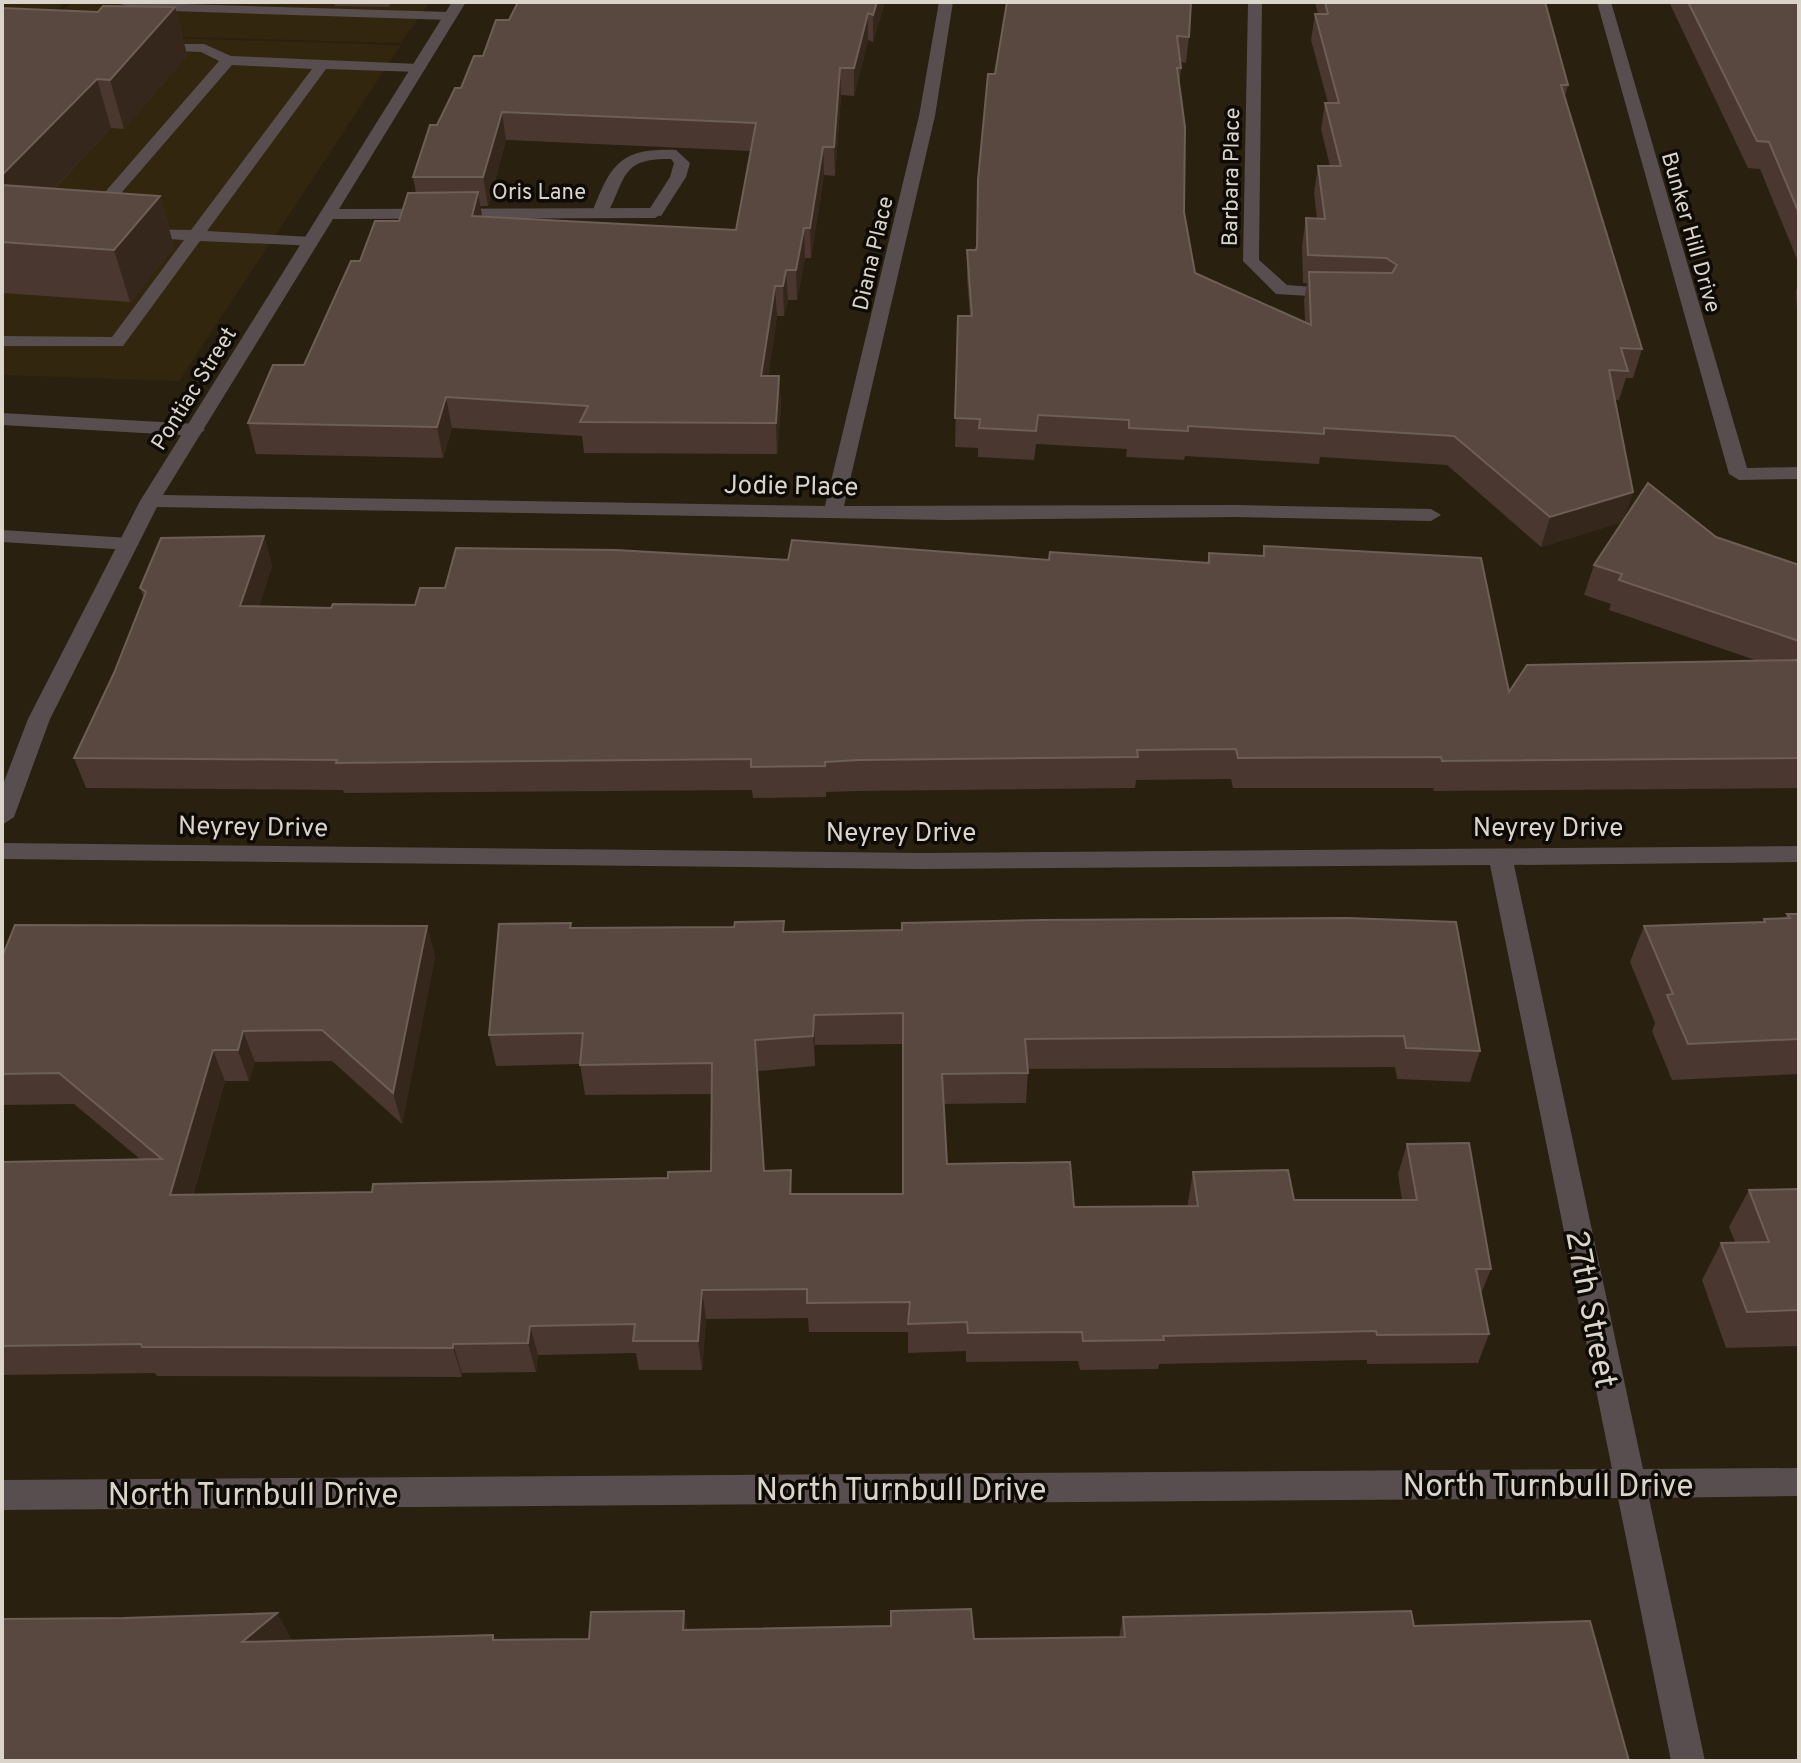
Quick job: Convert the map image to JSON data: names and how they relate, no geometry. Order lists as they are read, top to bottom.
{
  "streets": {
    "street": [
      "Barbara Place",
      "Oris Lane",
      "Bunker Hill Drive",
      "Diana Place",
      "Pontiac Street",
      "Jodie Place",
      "Neyrey Drive",
      "27th Street",
      "North Turnbull Drive"
    ]
  },
  "crossings": [
    ["Oris Lane", "Pontiac Street"],
    ["Diana Place", "Jodie Place"],
    ["Pontiac Street", "Jodie Place"],
    ["Neyrey Drive", "27th Street"],
    ["27th Street", "North Turnbull Drive"]
  ]
}
